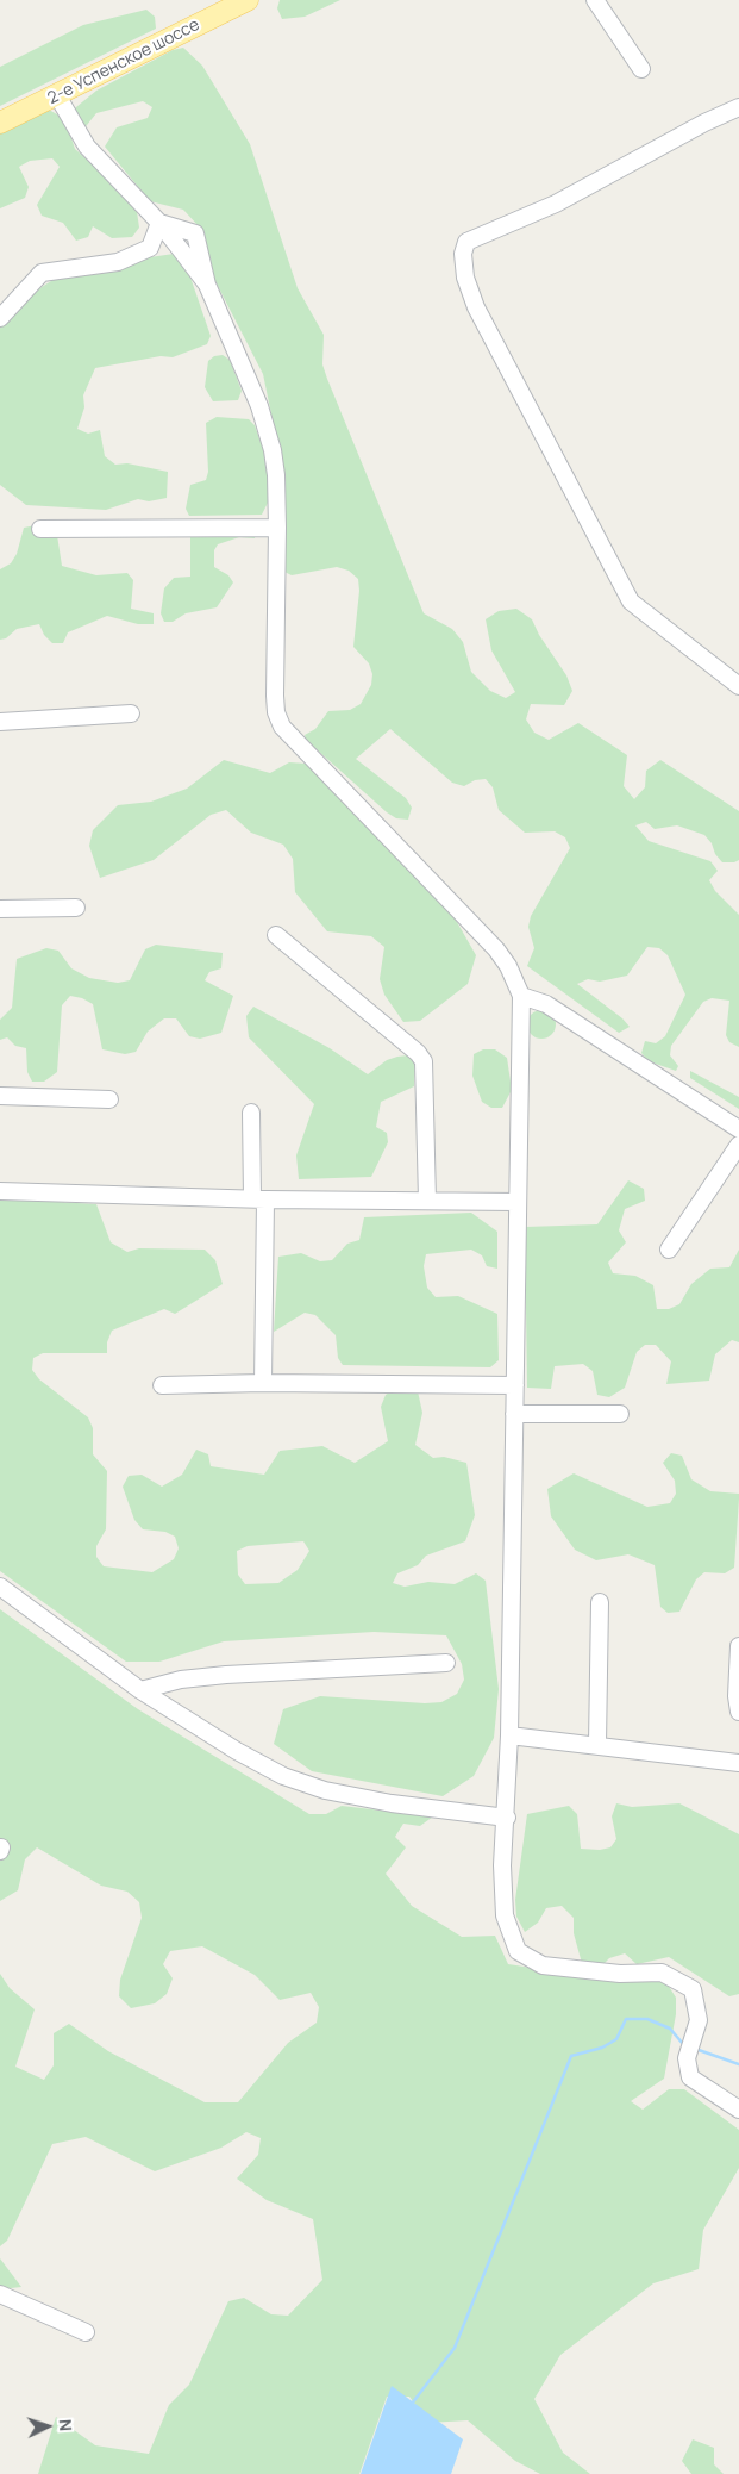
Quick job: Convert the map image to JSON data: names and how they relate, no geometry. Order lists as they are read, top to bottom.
{
  "streets": {
    "main road": ["2-е Успенское шоссе"]
  },
  "north": "right"
}
